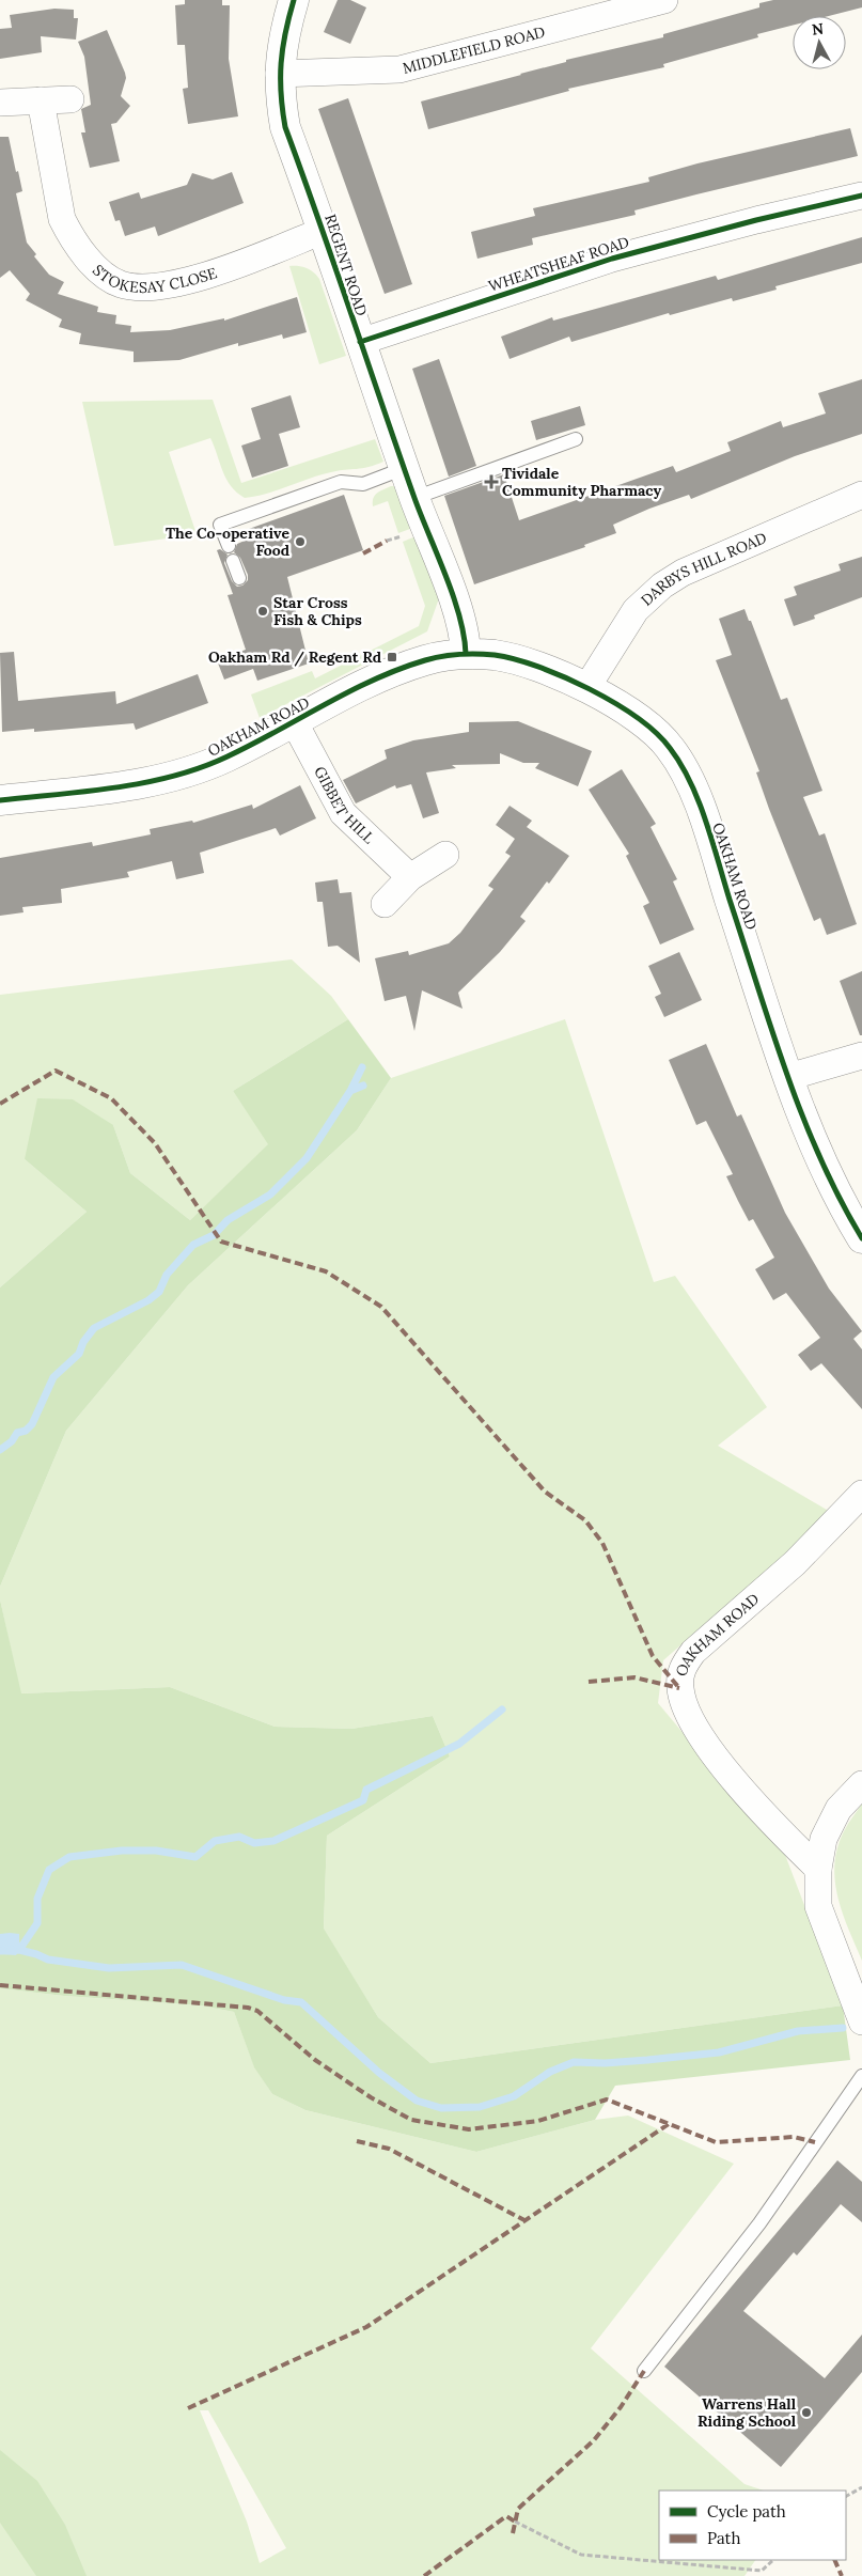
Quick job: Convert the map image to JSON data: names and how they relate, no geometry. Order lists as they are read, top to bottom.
{
  "streets": {
    "street": [
      "MIDDLEFIELD ROAD",
      "WHEATSHEAF ROAD",
      "STOKESAY CLOSE",
      "REGENT ROAD",
      "DARBYS HILL ROAD",
      "OAKHAM ROAD",
      "GIBBET HILL"
    ]
  },
  "crossings": [
    ["MIDDLEFIELD ROAD", "REGENT ROAD"],
    ["WHEATSHEAF ROAD", "REGENT ROAD"],
    ["STOKESAY CLOSE", "REGENT ROAD"],
    ["REGENT ROAD", "OAKHAM ROAD"],
    ["DARBYS HILL ROAD", "OAKHAM ROAD"],
    ["OAKHAM ROAD", "GIBBET HILL"]
  ],
  "places": {
    "health": ["Tividale Community Pharmacy"],
    "other": ["The Co-operative Food", "Star Cross Fish & Chips", "Warrens Hall Riding School"],
    "transit": ["Oakham Rd / Regent Rd"]
  },
  "legend": ["Cycle path", "Path"],
  "north": "top"
}
